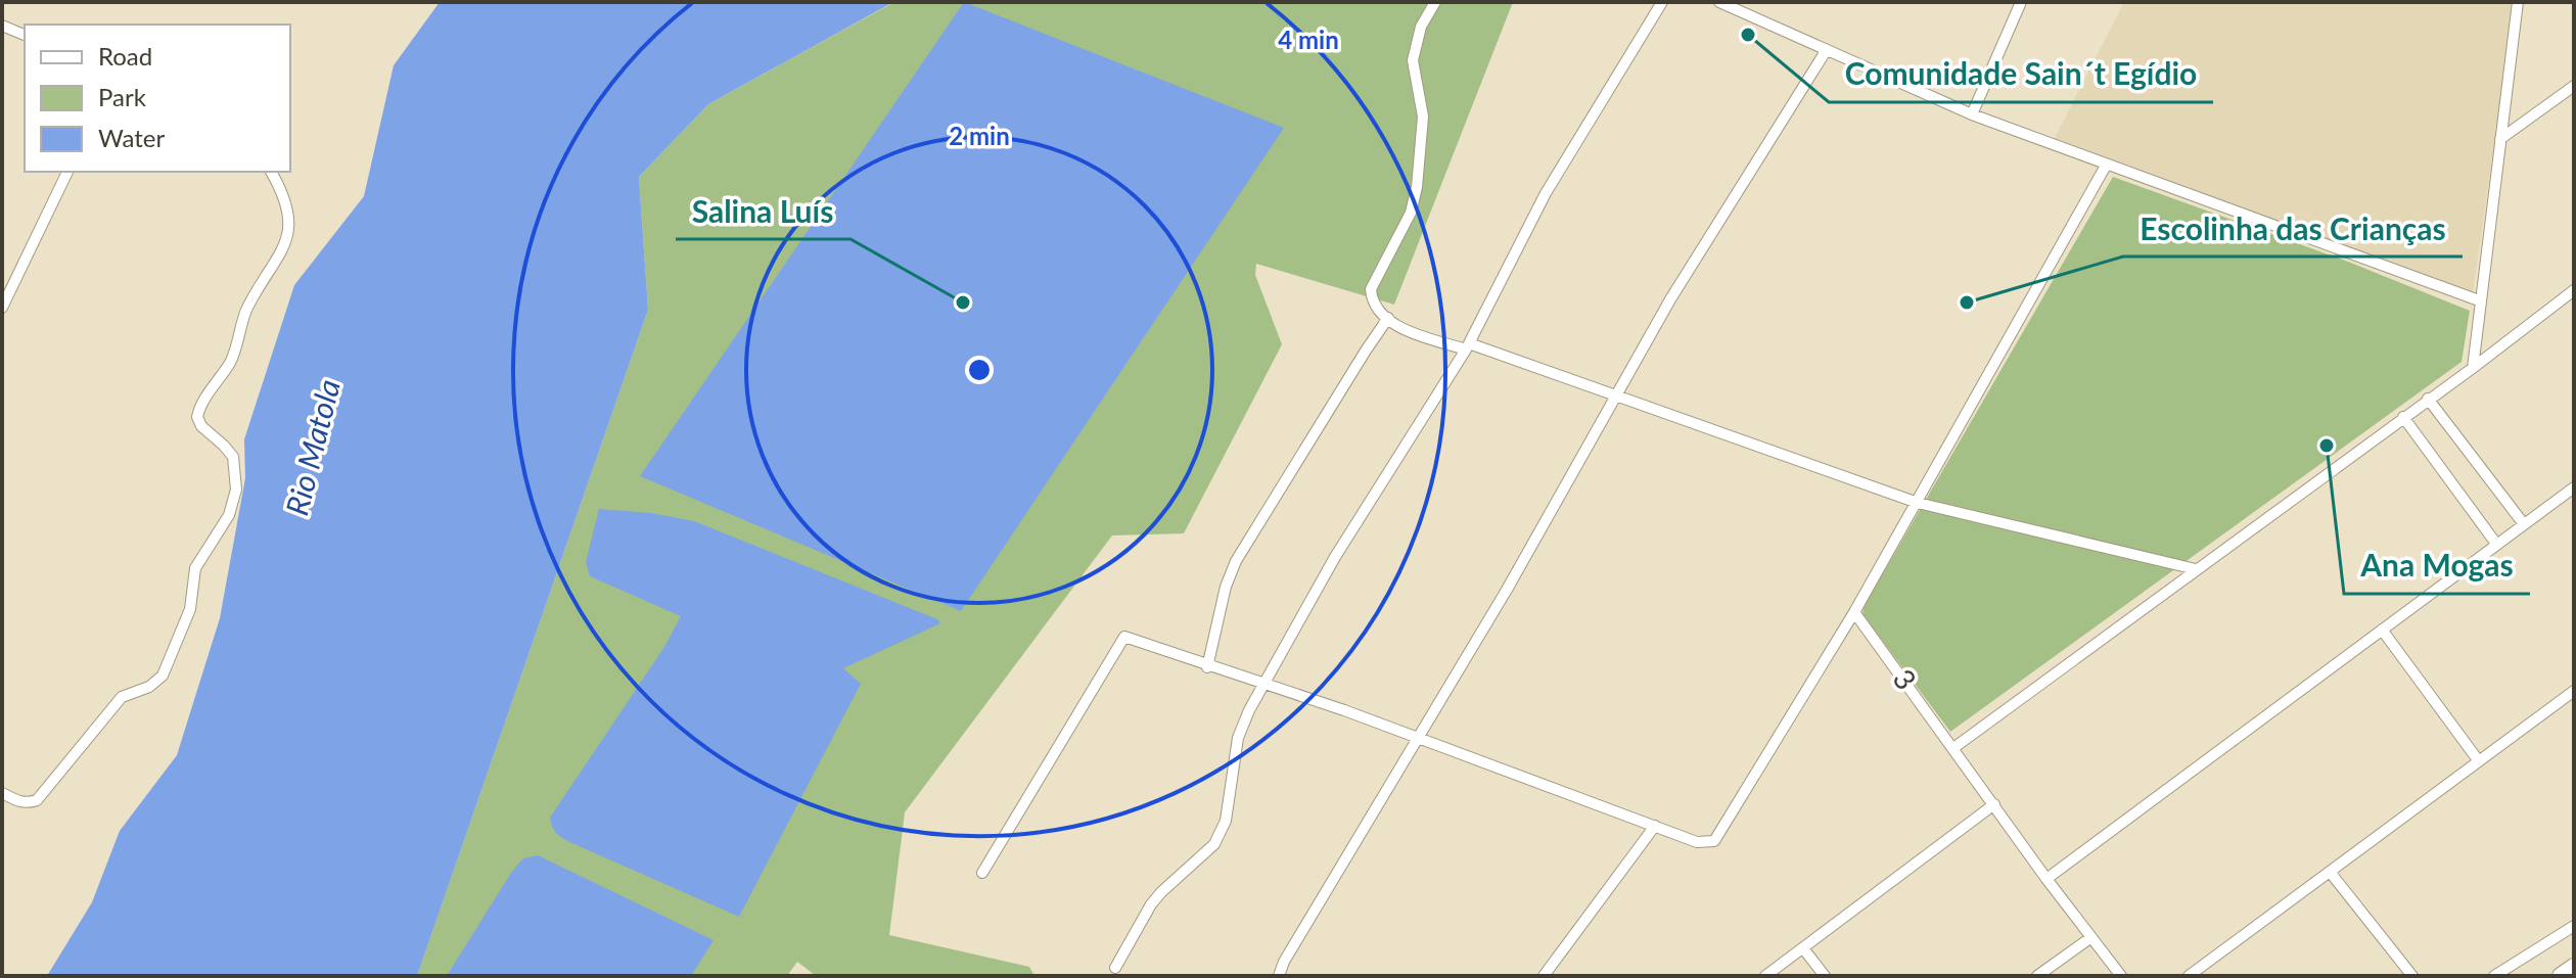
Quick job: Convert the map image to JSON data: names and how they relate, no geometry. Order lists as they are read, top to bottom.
{
  "streets": {
    "street": ["3"]
  },
  "water": ["Rio Matola"],
  "places": [
    "Comunidade Sain´t Egídio",
    "Salina Luís",
    "Escolinha das Crianças",
    "Ana Mogas"
  ],
  "legend": ["Road", "Park", "Water"],
  "rings": ["4 min", "2 min"]
}
